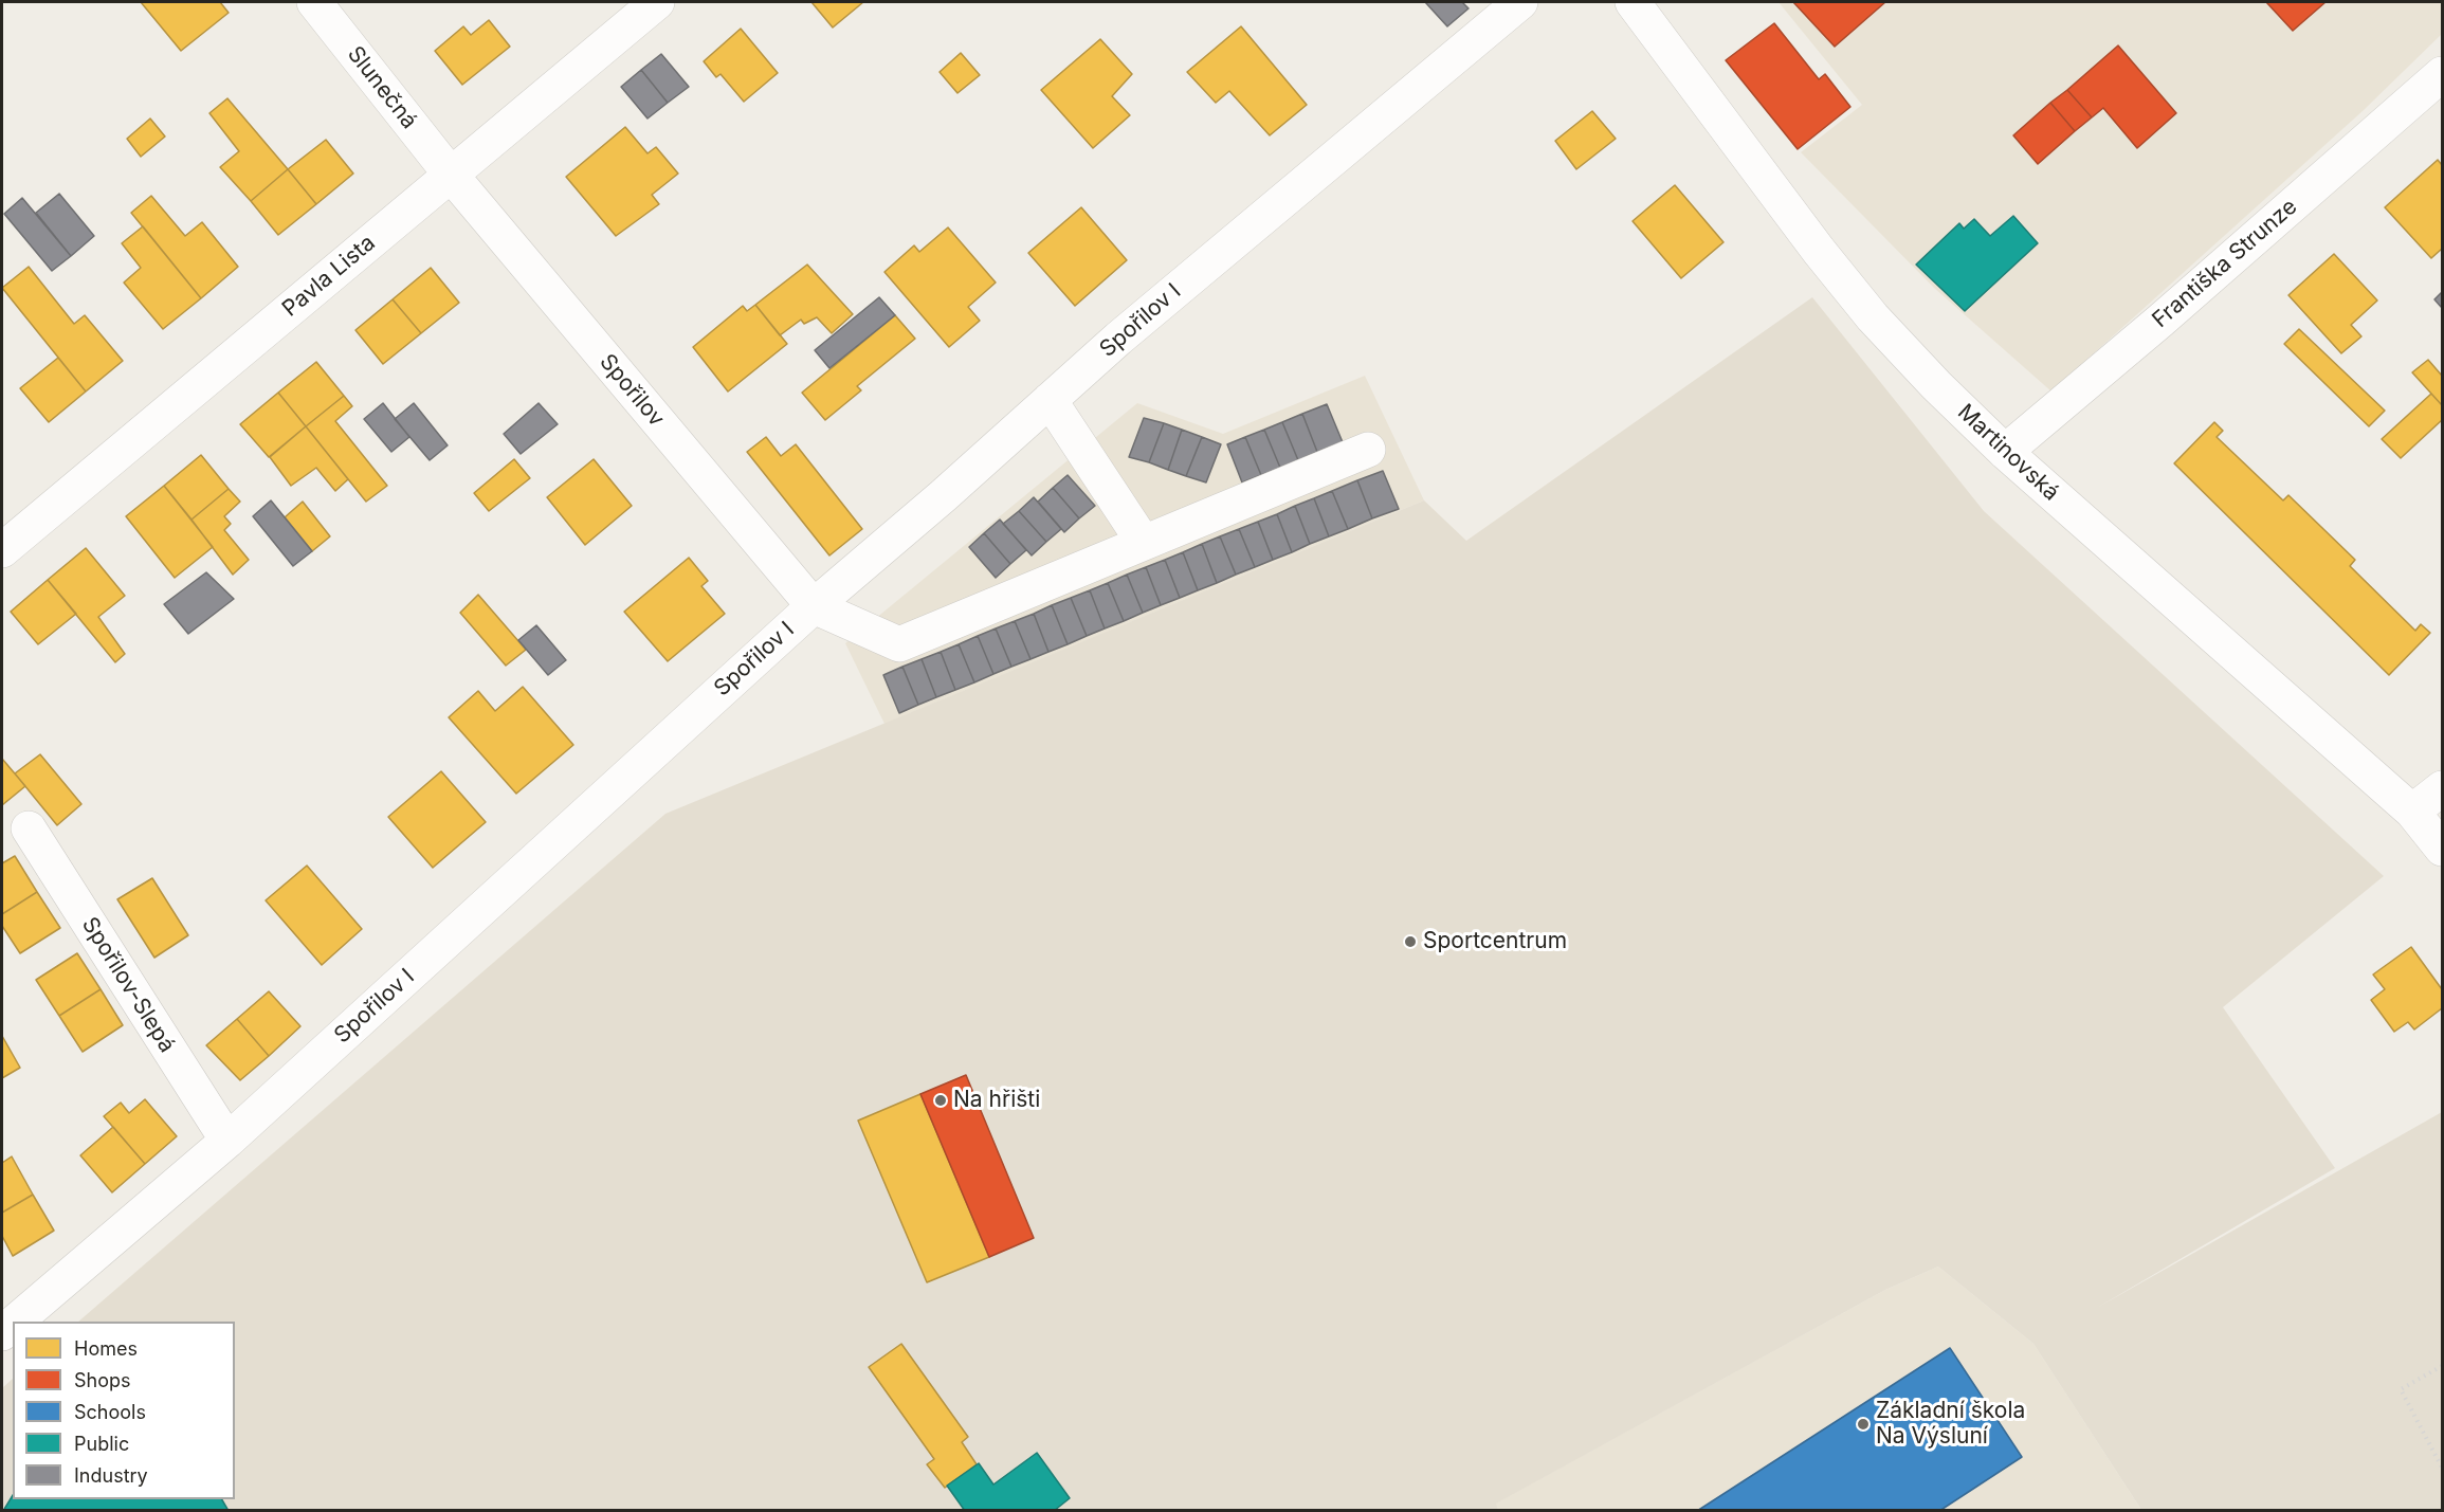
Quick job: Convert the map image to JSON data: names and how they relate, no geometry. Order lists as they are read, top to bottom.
{
  "streets": {
    "street": [
      "Slunečná",
      "Františka Strunze",
      "Pavla Lista",
      "Spořilov I",
      "Spořilov",
      "Martinovská",
      "Spořilov-Slepá"
    ]
  },
  "crossings": [
    ["Slunečná", "Pavla Lista"],
    ["Slunečná", "Spořilov"],
    ["Františka Strunze", "Martinovská"],
    ["Pavla Lista", "Spořilov"],
    ["Spořilov I", "Spořilov"],
    ["Spořilov I", "Spořilov-Slepá"]
  ],
  "places": ["Sportcentrum", "Na hřišti", "Základní škola Na Výsluní"],
  "legend": [
    "Homes",
    "Shops",
    "Schools",
    "Public",
    "Industry"
  ]
}
